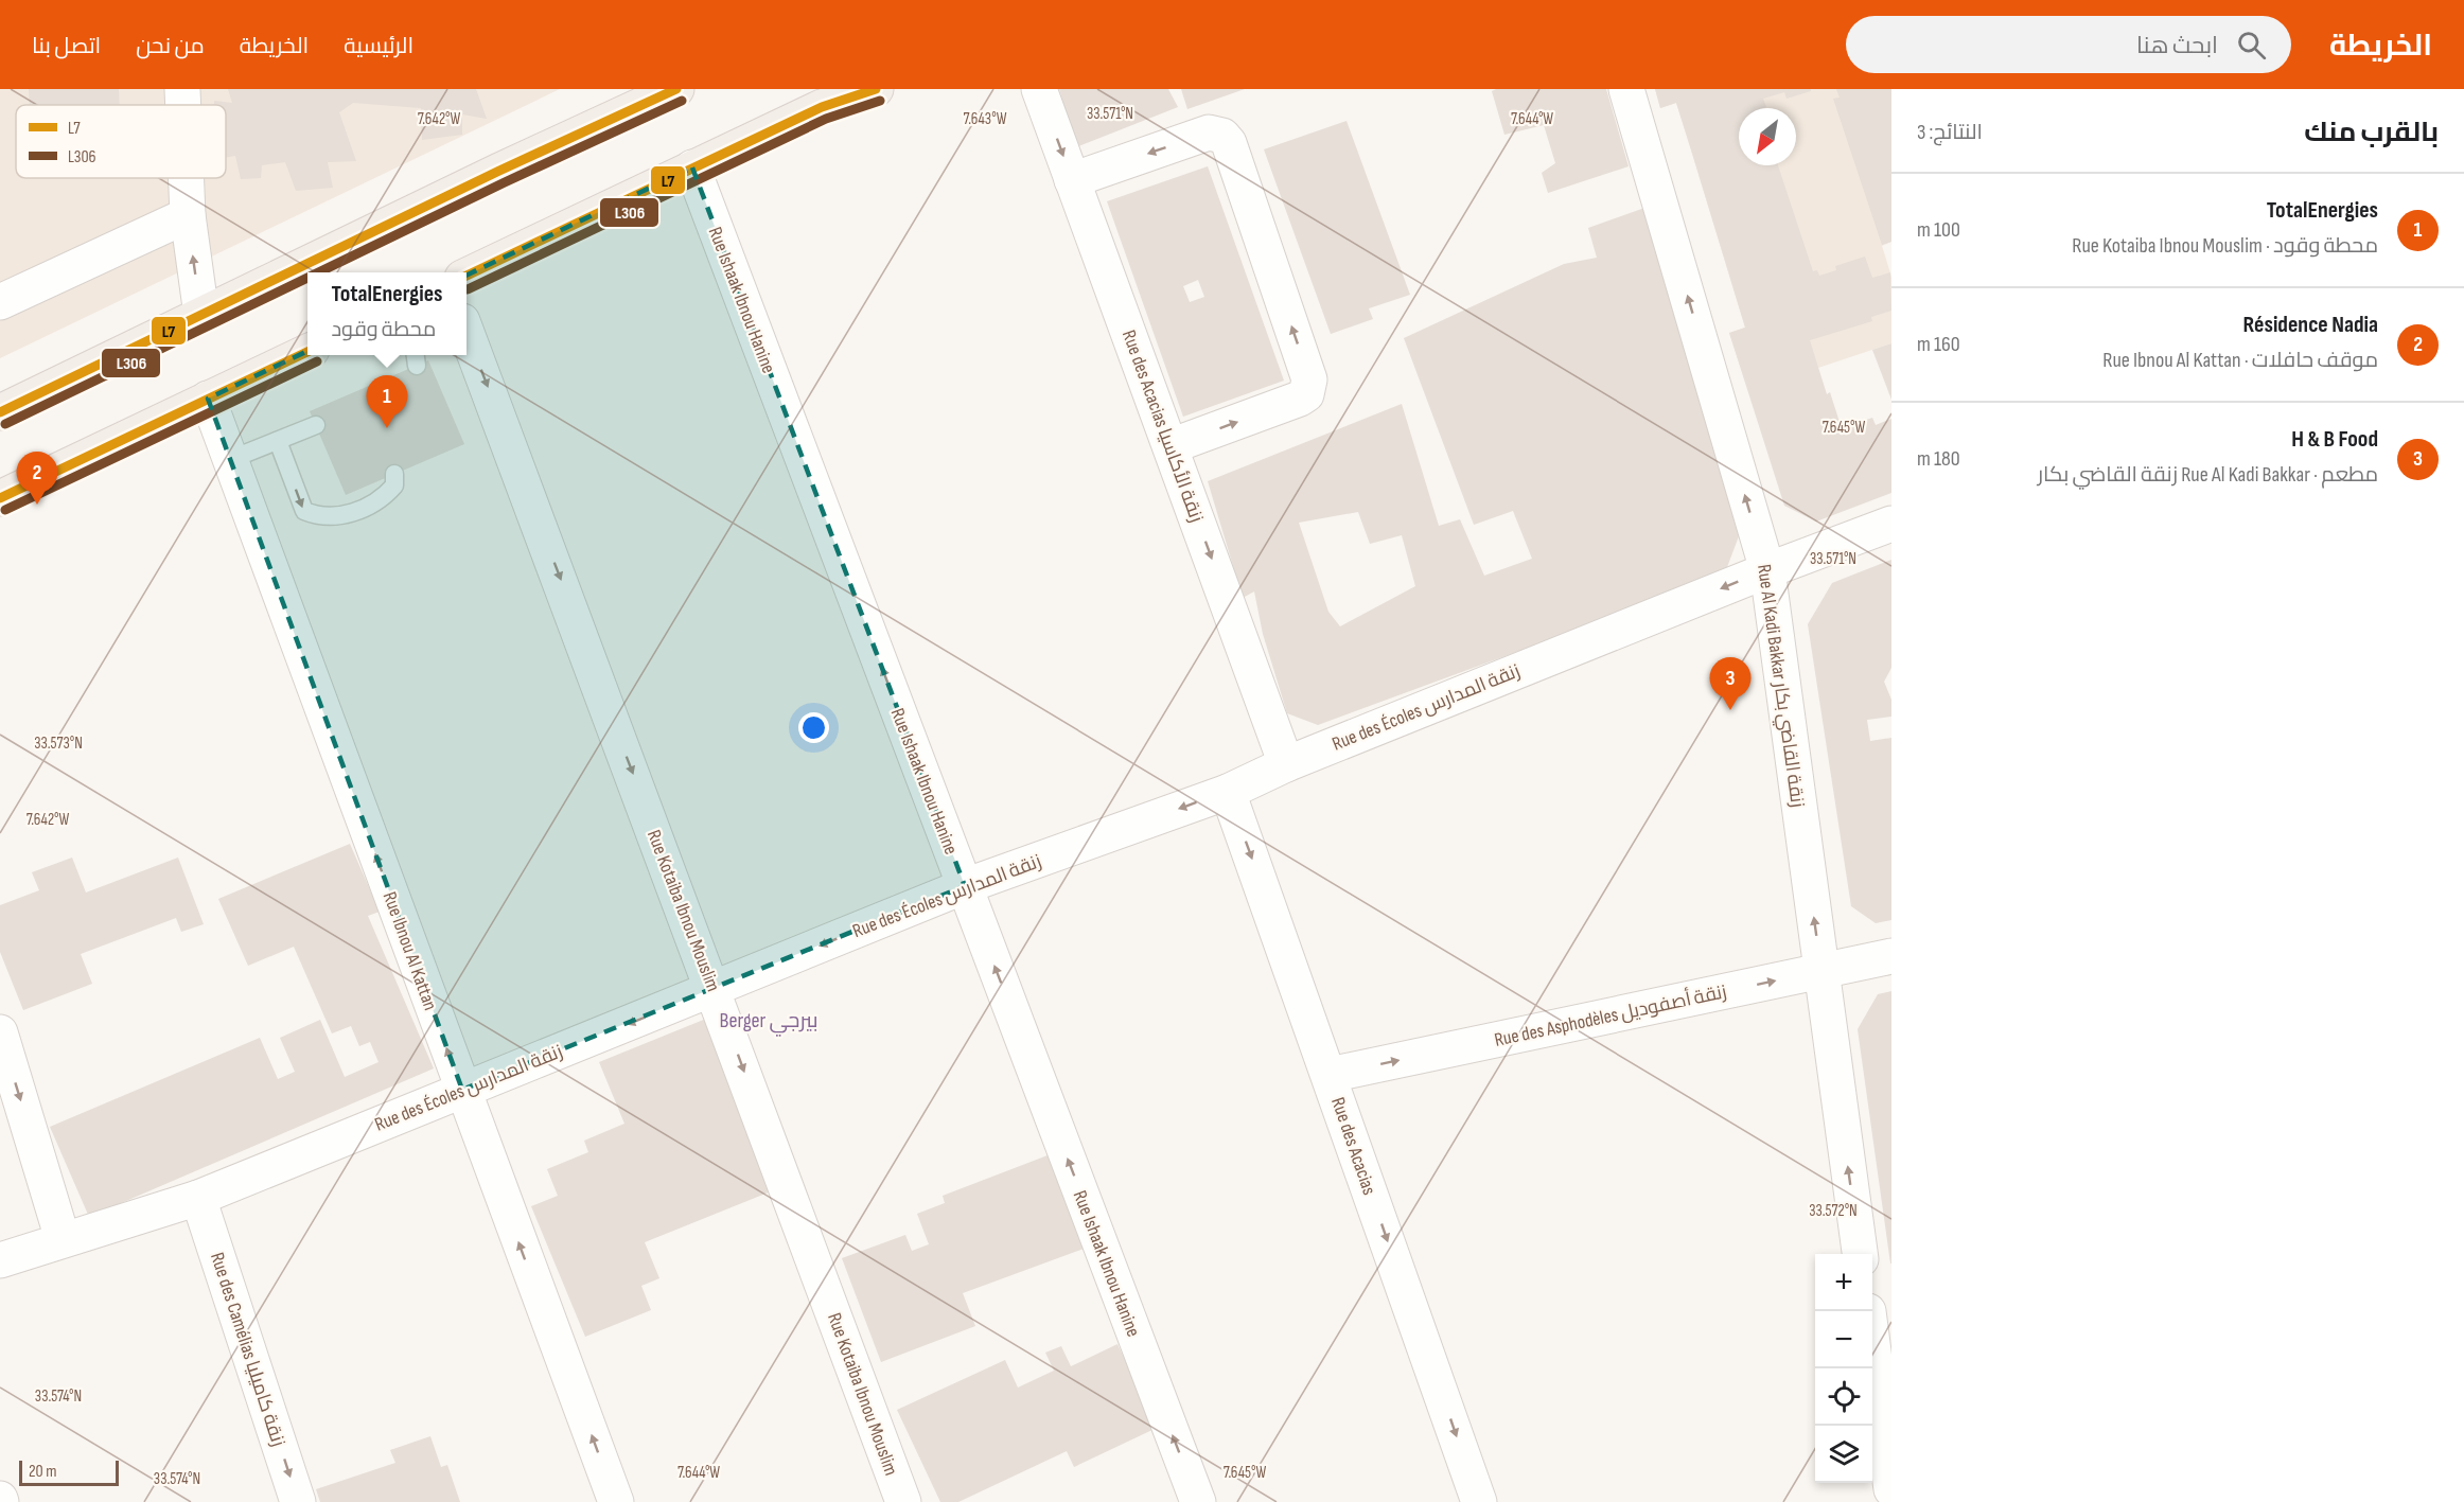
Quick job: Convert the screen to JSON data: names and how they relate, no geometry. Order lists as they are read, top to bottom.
{
  "streets": {
    "street": [
      "Rue Ishaak Ibnou Hanine",
      "Rue des Acacias زنقة الأكاسيا",
      "Rue Al Kadi Bakkar زنقة القاضي بكار",
      "Rue des Écoles زنقة المدارس",
      "Rue Kotaiba Ibnou Mouslim",
      "Rue Ibnou Al Kattan",
      "Rue des Asphodèles زنقة أصفوديل",
      "Rue des Acacias",
      "Rue des Camélias زنقة كاميليا"
    ]
  },
  "crossings": [
    ["Rue Ishaak Ibnou Hanine", "Rue des Écoles زنقة المدارس"],
    ["Rue des Acacias زنقة الأكاسيا", "Rue des Écoles زنقة المدارس"],
    ["Rue Al Kadi Bakkar زنقة القاضي بكار", "Rue des Écoles زنقة المدارس"],
    ["Rue Al Kadi Bakkar زنقة القاضي بكار", "Rue des Asphodèles زنقة أصفوديل"],
    ["Rue des Écoles زنقة المدارس", "Rue Kotaiba Ibnou Mouslim"],
    ["Rue des Écoles زنقة المدارس", "Rue Ibnou Al Kattan"],
    ["Rue des Écoles زنقة المدارس", "Rue des Acacias"],
    ["Rue des Écoles زنقة المدارس", "Rue des Camélias زنقة كاميليا"],
    ["Rue des Asphodèles زنقة أصفوديل", "Rue des Acacias"]
  ],
  "one_way": [
    "Rue Ishaak Ibnou Hanine",
    "Rue des Acacias زنقة الأكاسيا",
    "Rue Al Kadi Bakkar زنقة القاضي بكار",
    "Rue des Écoles زنقة المدارس",
    "Rue Kotaiba Ibnou Mouslim",
    "Rue Ibnou Al Kattan",
    "Rue des Asphodèles زنقة أصفوديل",
    "Rue des Acacias",
    "Rue des Camélias زنقة كاميليا"
  ],
  "districts": ["Berger بيرجي"],
  "lines": ["transit line L7", "transit line L306"],
  "legend": ["L7", "L306"],
  "scale_bar": "20 m",
  "north": "bottom left",
  "page": {
    "header": "الخريطة",
    "search": "ابحث هنا",
    "nav": [
      "الرئيسية",
      "الخريطة",
      "من نحن",
      "اتصل بنا"
    ],
    "heading": ["بالقرب منك", "النتائج: 3"],
    "list": [
      {
        "mark": "1",
        "name": "TotalEnergies",
        "note": "محطة وقود · Rue Kotaiba Ibnou Mouslim",
        "value": "100 m"
      },
      {
        "mark": "2",
        "name": "Résidence Nadia",
        "note": "موقف حافلات · Rue Ibnou Al Kattan",
        "value": "160 m"
      },
      {
        "mark": "3",
        "name": "H & B Food",
        "note": "مطعم · Rue Al Kadi Bakkar زنقة القاضي بكار",
        "value": "180 m"
      }
    ],
    "popup": ["TotalEnergies", "محطة وقود"],
    "pins": ["1", "2", "3"],
    "map_buttons": ["+", "−"],
    "scale": "20 m"
  },
  "coordinates": [
    "33.571°N",
    "7.642°W",
    "7.643°W",
    "7.644°W",
    "7.645°W",
    "33.573°N",
    "33.572°N",
    "33.574°N"
  ]
}
